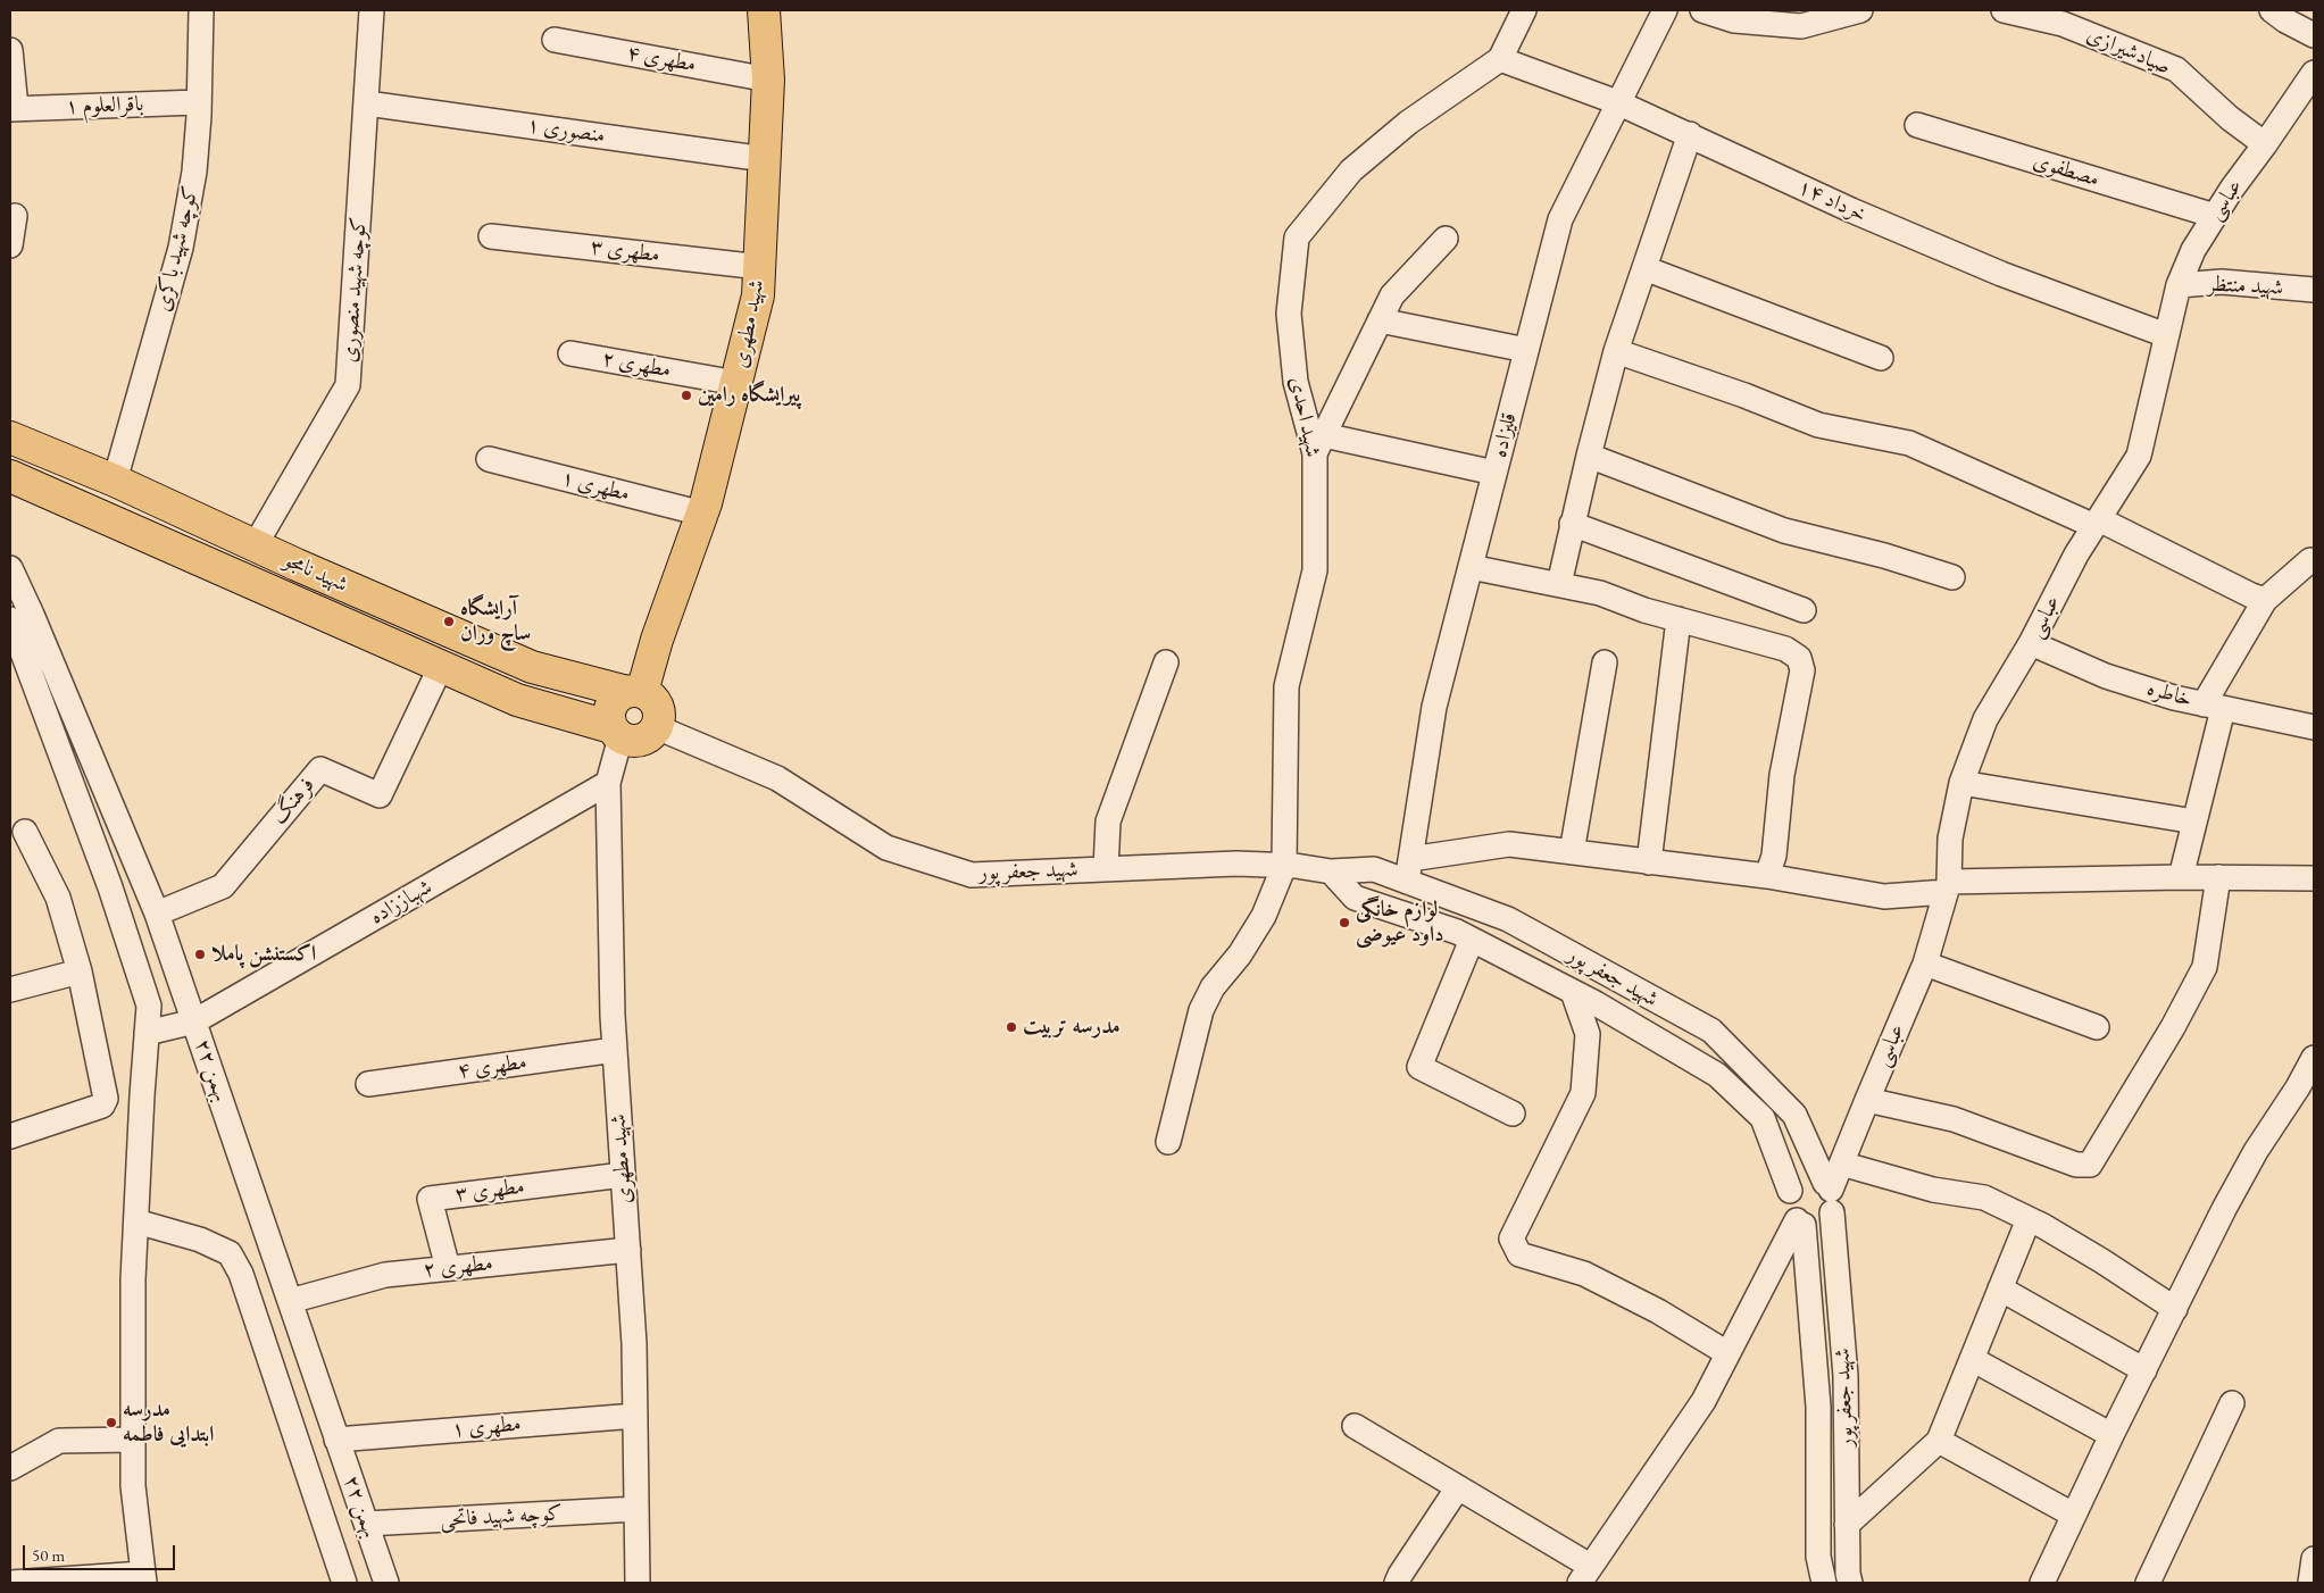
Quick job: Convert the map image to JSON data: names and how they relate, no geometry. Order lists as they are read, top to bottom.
{
  "streets": {
    "main road": ["شهید مطهری", "شهید نامجو"],
    "street": [
      "صیادشیرازی",
      "مطهری ۴",
      "باقرالعلوم ۱",
      "منصوری ۱",
      "مصطفوی",
      "عباسی",
      "۱۴ خرداد",
      "کوچه شهید باکری",
      "مطهری ۳",
      "شهید منتظر",
      "کوچه شهید منصوری",
      "مطهری ۲",
      "شهید احدی",
      "قلیزاده",
      "مطهری ۱",
      "خاطره",
      "فرهنگ",
      "شهید جعفر پور",
      "شهباززاده",
      "۲۲ بهمن",
      "کوچه شهید فاتحی"
    ]
  },
  "crossings": [
    ["صیادشیرازی", "عباسی"],
    ["مطهری ۴", "شهید مطهری"],
    ["باقرالعلوم ۱", "کوچه شهید باکری"],
    ["منصوری ۱", "کوچه شهید منصوری"],
    ["منصوری ۱", "شهید مطهری"],
    ["مصطفوی", "عباسی"],
    ["عباسی", "۱۴ خرداد"],
    ["عباسی", "شهید منتظر"],
    ["عباسی", "خاطره"],
    ["عباسی", "شهید جعفر پور"],
    ["۱۴ خرداد", "شهید احدی"],
    ["۱۴ خرداد", "قلیزاده"],
    ["کوچه شهید باکری", "شهید نامجو"],
    ["مطهری ۳", "شهید مطهری"],
    ["مطهری ۳", "مطهری ۲"],
    ["کوچه شهید منصوری", "شهید نامجو"],
    ["شهید مطهری", "مطهری ۲"],
    ["شهید مطهری", "مطهری ۱"],
    ["شهید مطهری", "شهید نامجو"],
    ["شهید مطهری", "شهید جعفر پور"],
    ["شهید مطهری", "شهباززاده"],
    ["شهید مطهری", "کوچه شهید فاتحی"],
    ["مطهری ۲", "۲۲ بهمن"],
    ["شهید احدی", "شهید جعفر پور"],
    ["قلیزاده", "شهید جعفر پور"],
    ["مطهری ۱", "۲۲ بهمن"],
    ["شهید نامجو", "فرهنگ"],
    ["شهید نامجو", "شهید جعفر پور"],
    ["فرهنگ", "۲۲ بهمن"],
    ["شهباززاده", "۲۲ بهمن"],
    ["۲۲ بهمن", "کوچه شهید فاتحی"]
  ],
  "places": [
    "پیرایشگاه ‌رامین",
    "آرایشگاه ساچ وران",
    "لوازم خانگی داود عیوضی",
    "اکستنشن پاملا",
    "مدرسه تربیت",
    "مدرسه ابتدایی فاطمه"
  ],
  "scale_bar": "50 m"
}
